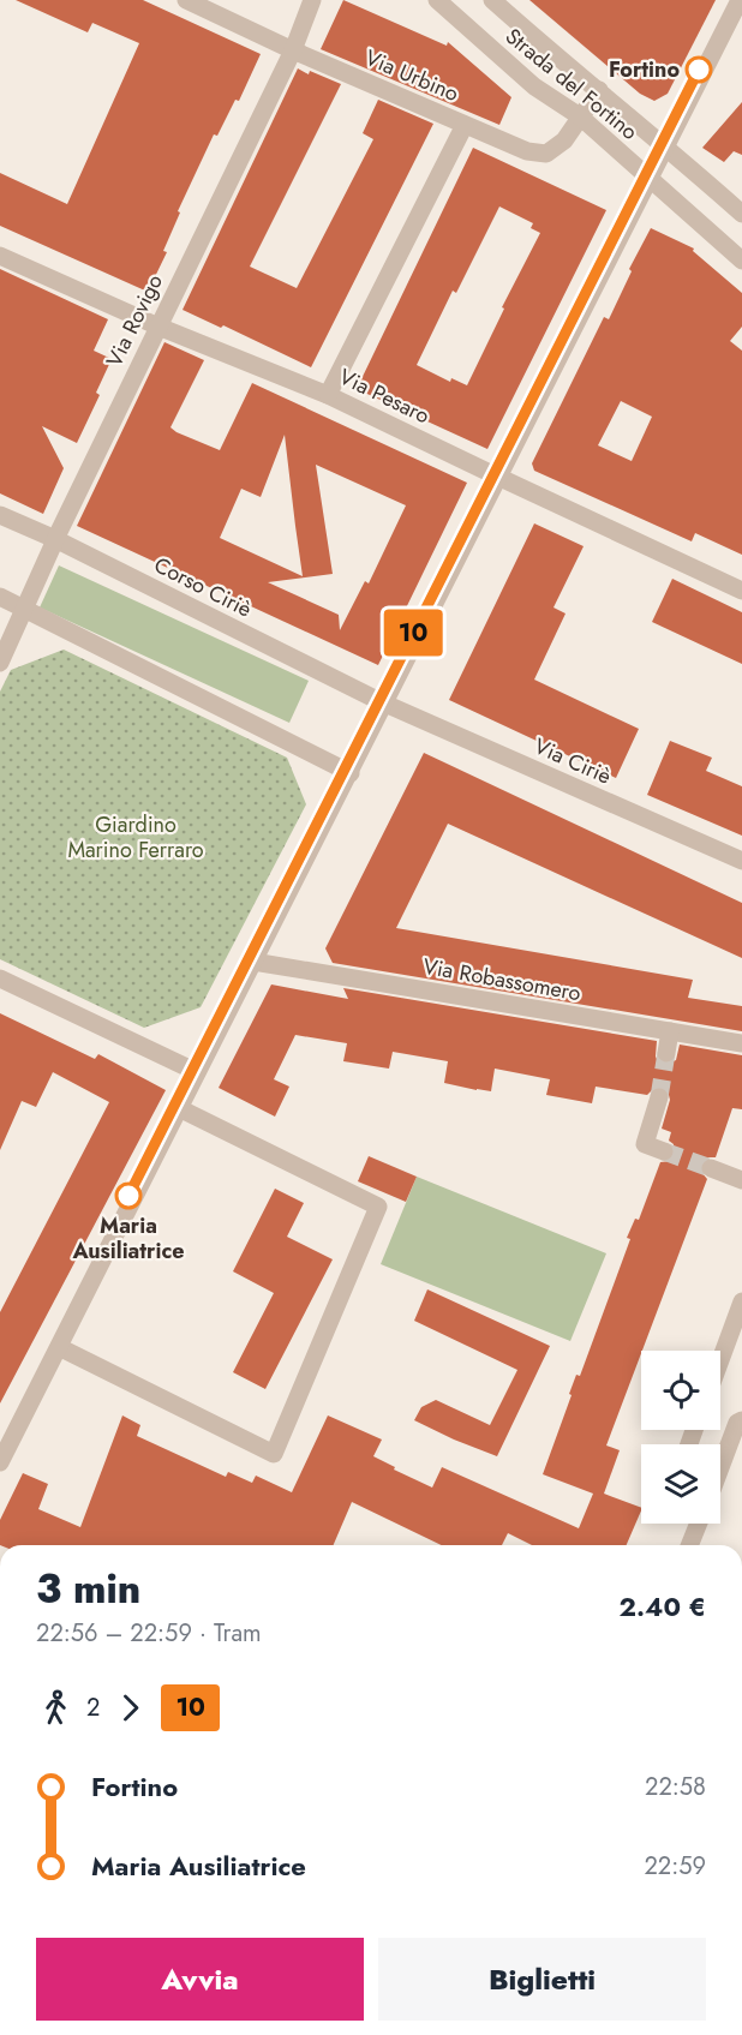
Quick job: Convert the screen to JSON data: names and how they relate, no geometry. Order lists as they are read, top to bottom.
{
  "streets": {
    "street": [
      "Via Urbino",
      "Strada del Fortino",
      "Via Rovigo",
      "Via Pesaro",
      "Corso Ciriè",
      "Via Ciriè",
      "Via Robassomero"
    ]
  },
  "crossings": [
    ["Via Urbino", "Strada del Fortino"],
    ["Via Urbino", "Via Rovigo"],
    ["Via Rovigo", "Via Pesaro"],
    ["Via Rovigo", "Corso Ciriè"],
    ["Corso Ciriè", "Via Ciriè"]
  ],
  "parks": ["Giardino Marino Ferraro"],
  "places": ["Fortino", "Maria Ausiliatrice"],
  "lines": ["tram line 10"],
  "page": {
    "on_map": "10",
    "heading": ["3 min", "22:56 – 22:59 · Tram", "2.40 €"],
    "legs": ["2", "10"],
    "list": [
      {
        "name": "Fortino",
        "value": "22:58"
      },
      {
        "name": "Maria Ausiliatrice",
        "value": "22:59"
      }
    ],
    "buttons": ["Avvia", "Biglietti"]
  }
}
